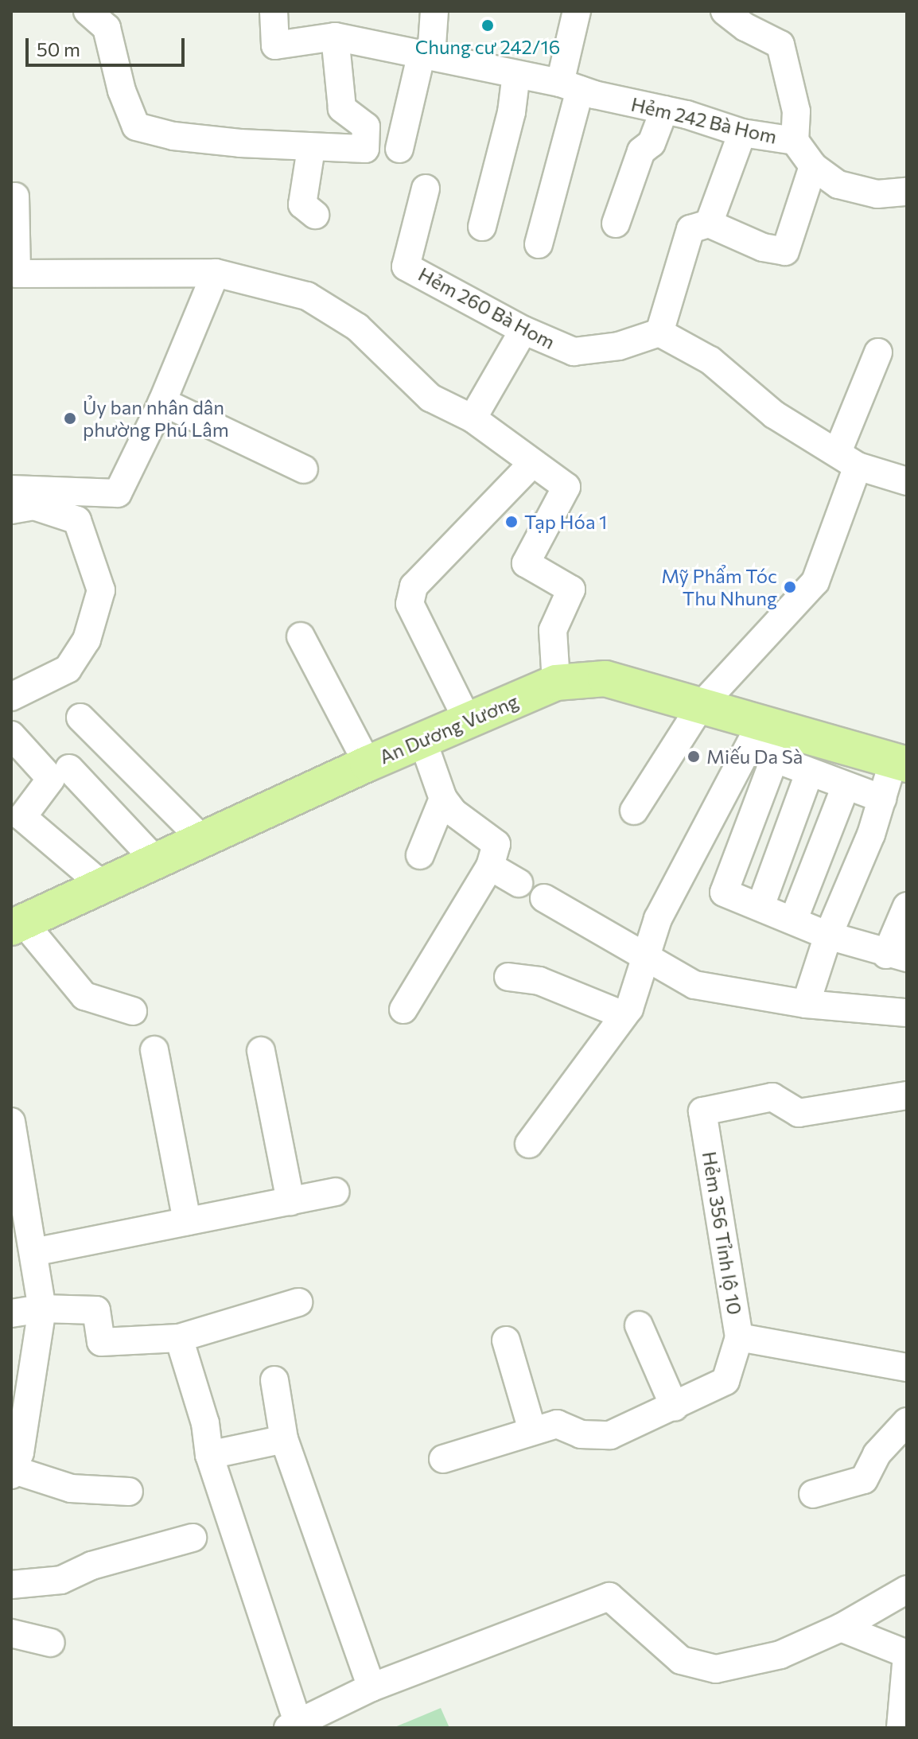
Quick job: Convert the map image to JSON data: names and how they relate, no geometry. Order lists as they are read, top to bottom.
{
  "streets": {
    "main road": ["An Dương Vương"],
    "street": ["Hẻm 242 Bà Hom", "Hẻm 260 Bà Hom", "Hẻm 356 Tỉnh lộ 10"]
  },
  "places": [
    "Chung cư 242/16",
    "Ủy ban nhân dân phường Phú Lâm",
    "Tạp Hóa 1",
    "Mỹ Phẩm Tóc Thu Nhung",
    "Miếu Da Sà"
  ],
  "scale_bar": "50 m"
}
